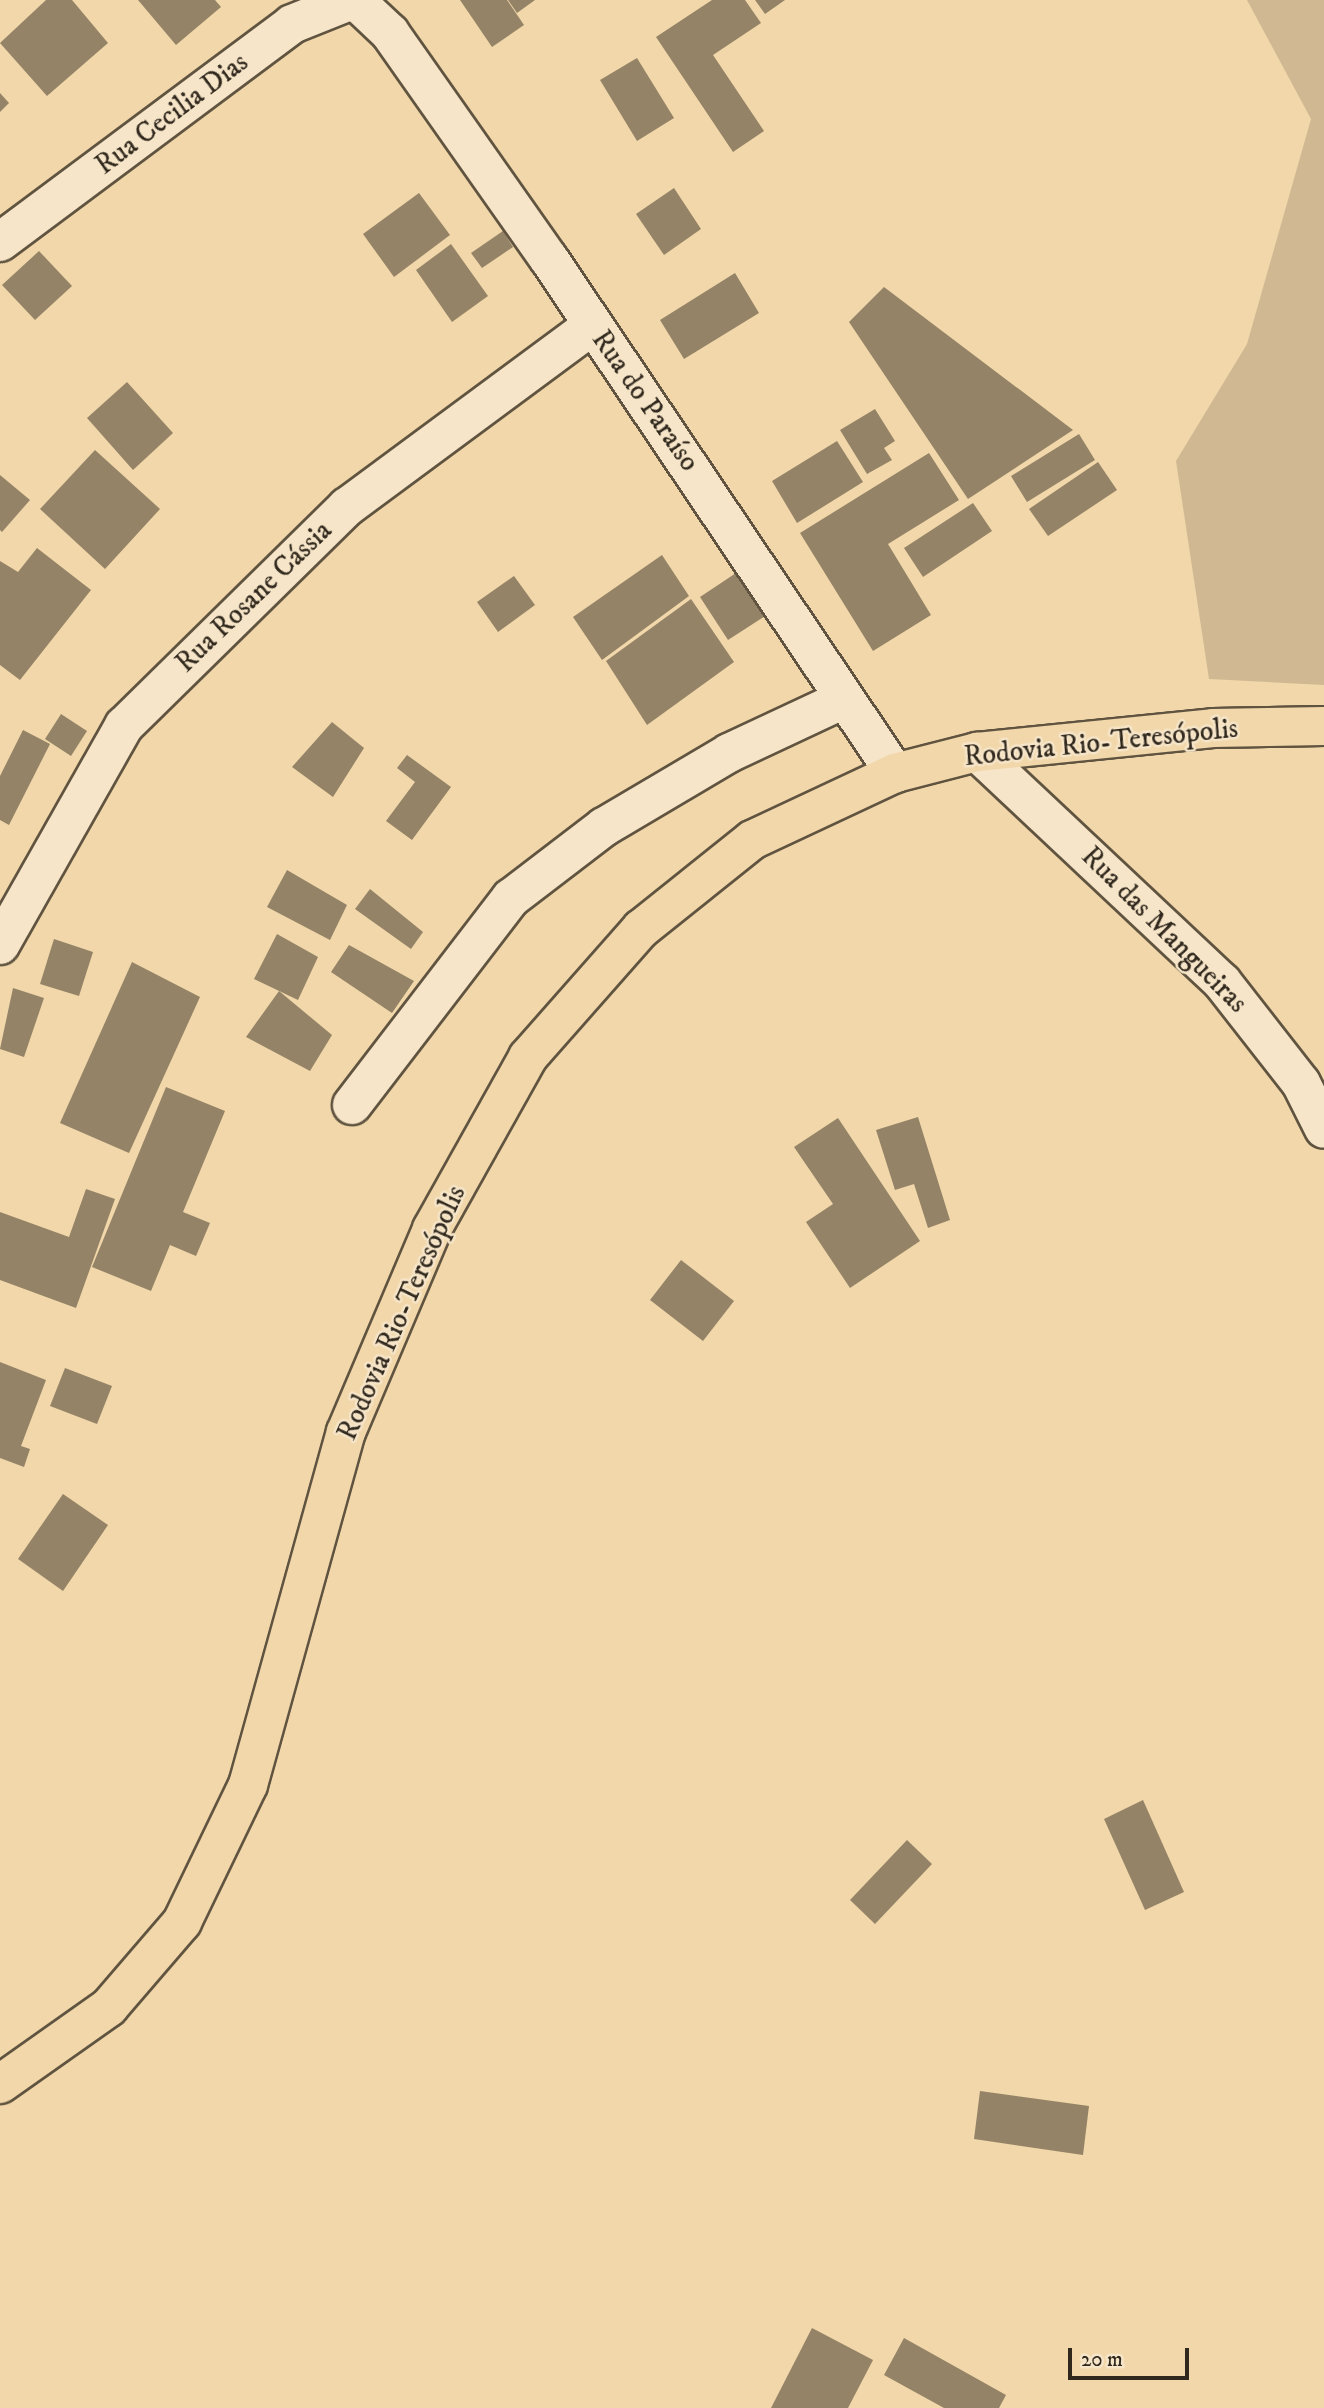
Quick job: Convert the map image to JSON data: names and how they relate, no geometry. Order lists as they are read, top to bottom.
{
  "streets": {
    "highway": ["Rodovia Rio-Teresópolis"],
    "street": [
      "Rua Cecilia Dias",
      "Rua do Paraíso",
      "Rua Rosane Cássia",
      "Rua das Mangueiras"
    ]
  },
  "crossings": [
    ["Rua Cecilia Dias", "Rua do Paraíso"],
    ["Rua do Paraíso", "Rua Rosane Cássia"],
    ["Rua do Paraíso", "Rodovia Rio-Teresópolis"],
    ["Rodovia Rio-Teresópolis", "Rua das Mangueiras"]
  ],
  "scale_bar": "20 m"
}
